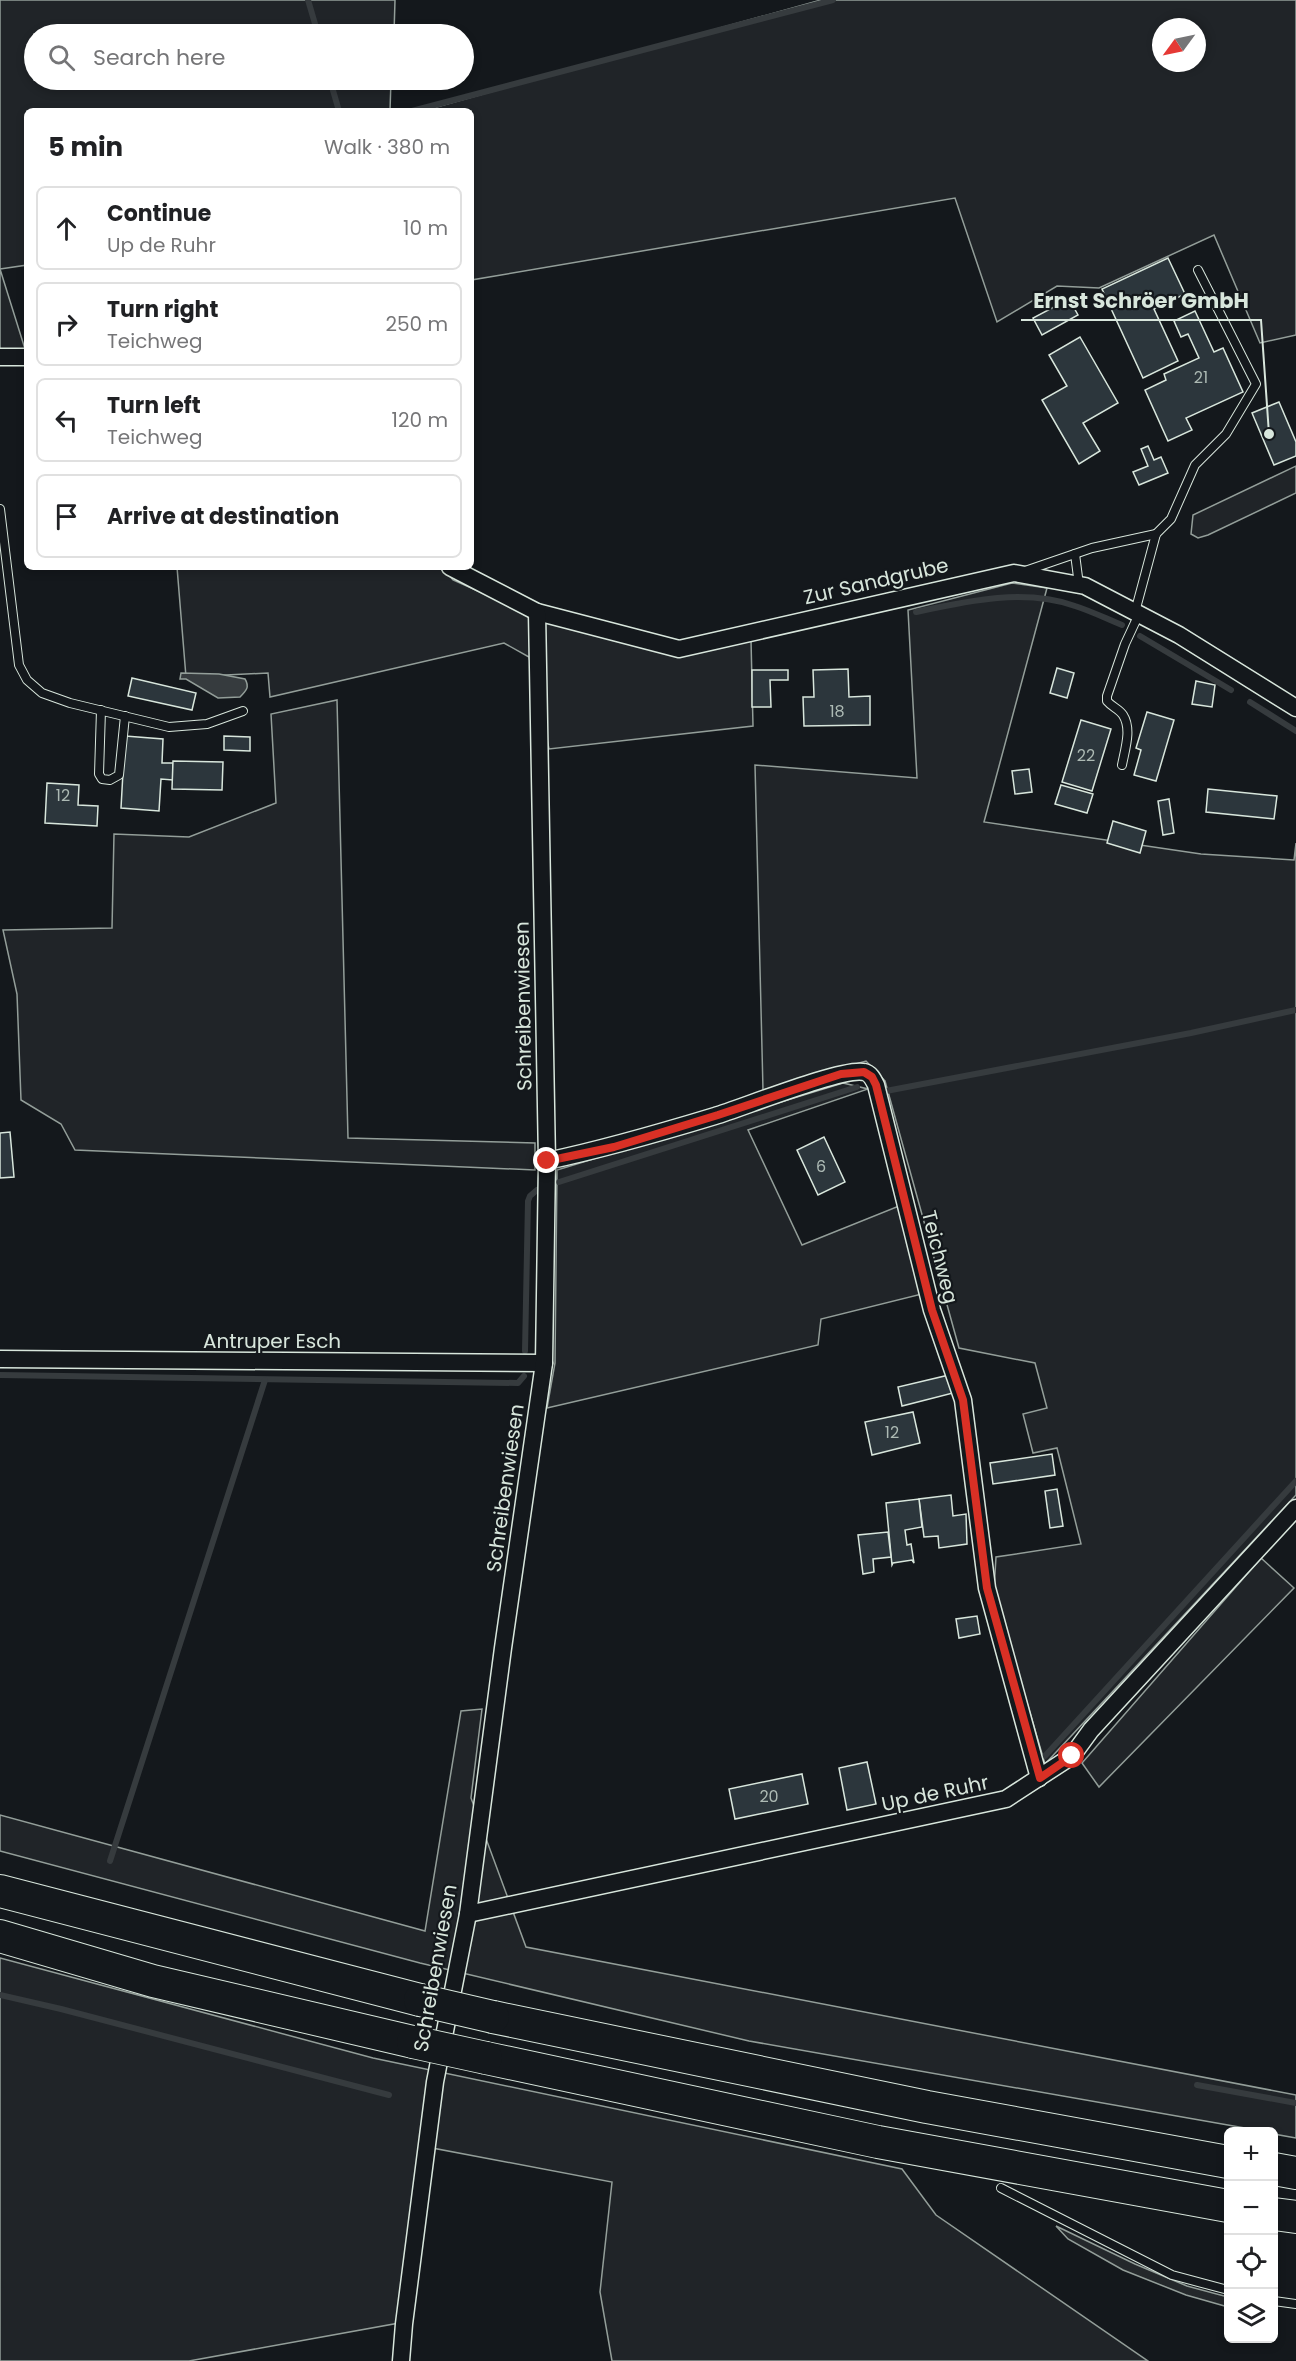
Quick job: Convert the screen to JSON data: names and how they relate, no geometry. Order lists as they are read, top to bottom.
{
  "streets": {
    "street": [
      "Zur Sandgrube",
      "Schreibenwiesen",
      "Teichweg",
      "Antruper Esch",
      "Up de Ruhr"
    ]
  },
  "crossings": [
    ["Zur Sandgrube", "Schreibenwiesen"],
    ["Schreibenwiesen", "Teichweg"],
    ["Schreibenwiesen", "Antruper Esch"],
    ["Schreibenwiesen", "Up de Ruhr"],
    ["Teichweg", "Up de Ruhr"]
  ],
  "places": ["Ernst Schröer GmbH"],
  "house_numbers": [
    "21",
    "18",
    "22",
    "12",
    "6",
    "12",
    "20"
  ],
  "north": "bottom left",
  "page": {
    "search": "Search here",
    "heading": ["5 min", "Walk · 380 m"],
    "list": [
      ["Continue", "Up de Ruhr", "10 m"],
      ["Turn right", "Teichweg", "250 m"],
      ["Turn left", "Teichweg", "120 m"],
      "Arrive at destination"
    ],
    "map_buttons": ["+", "−"]
  }
}
